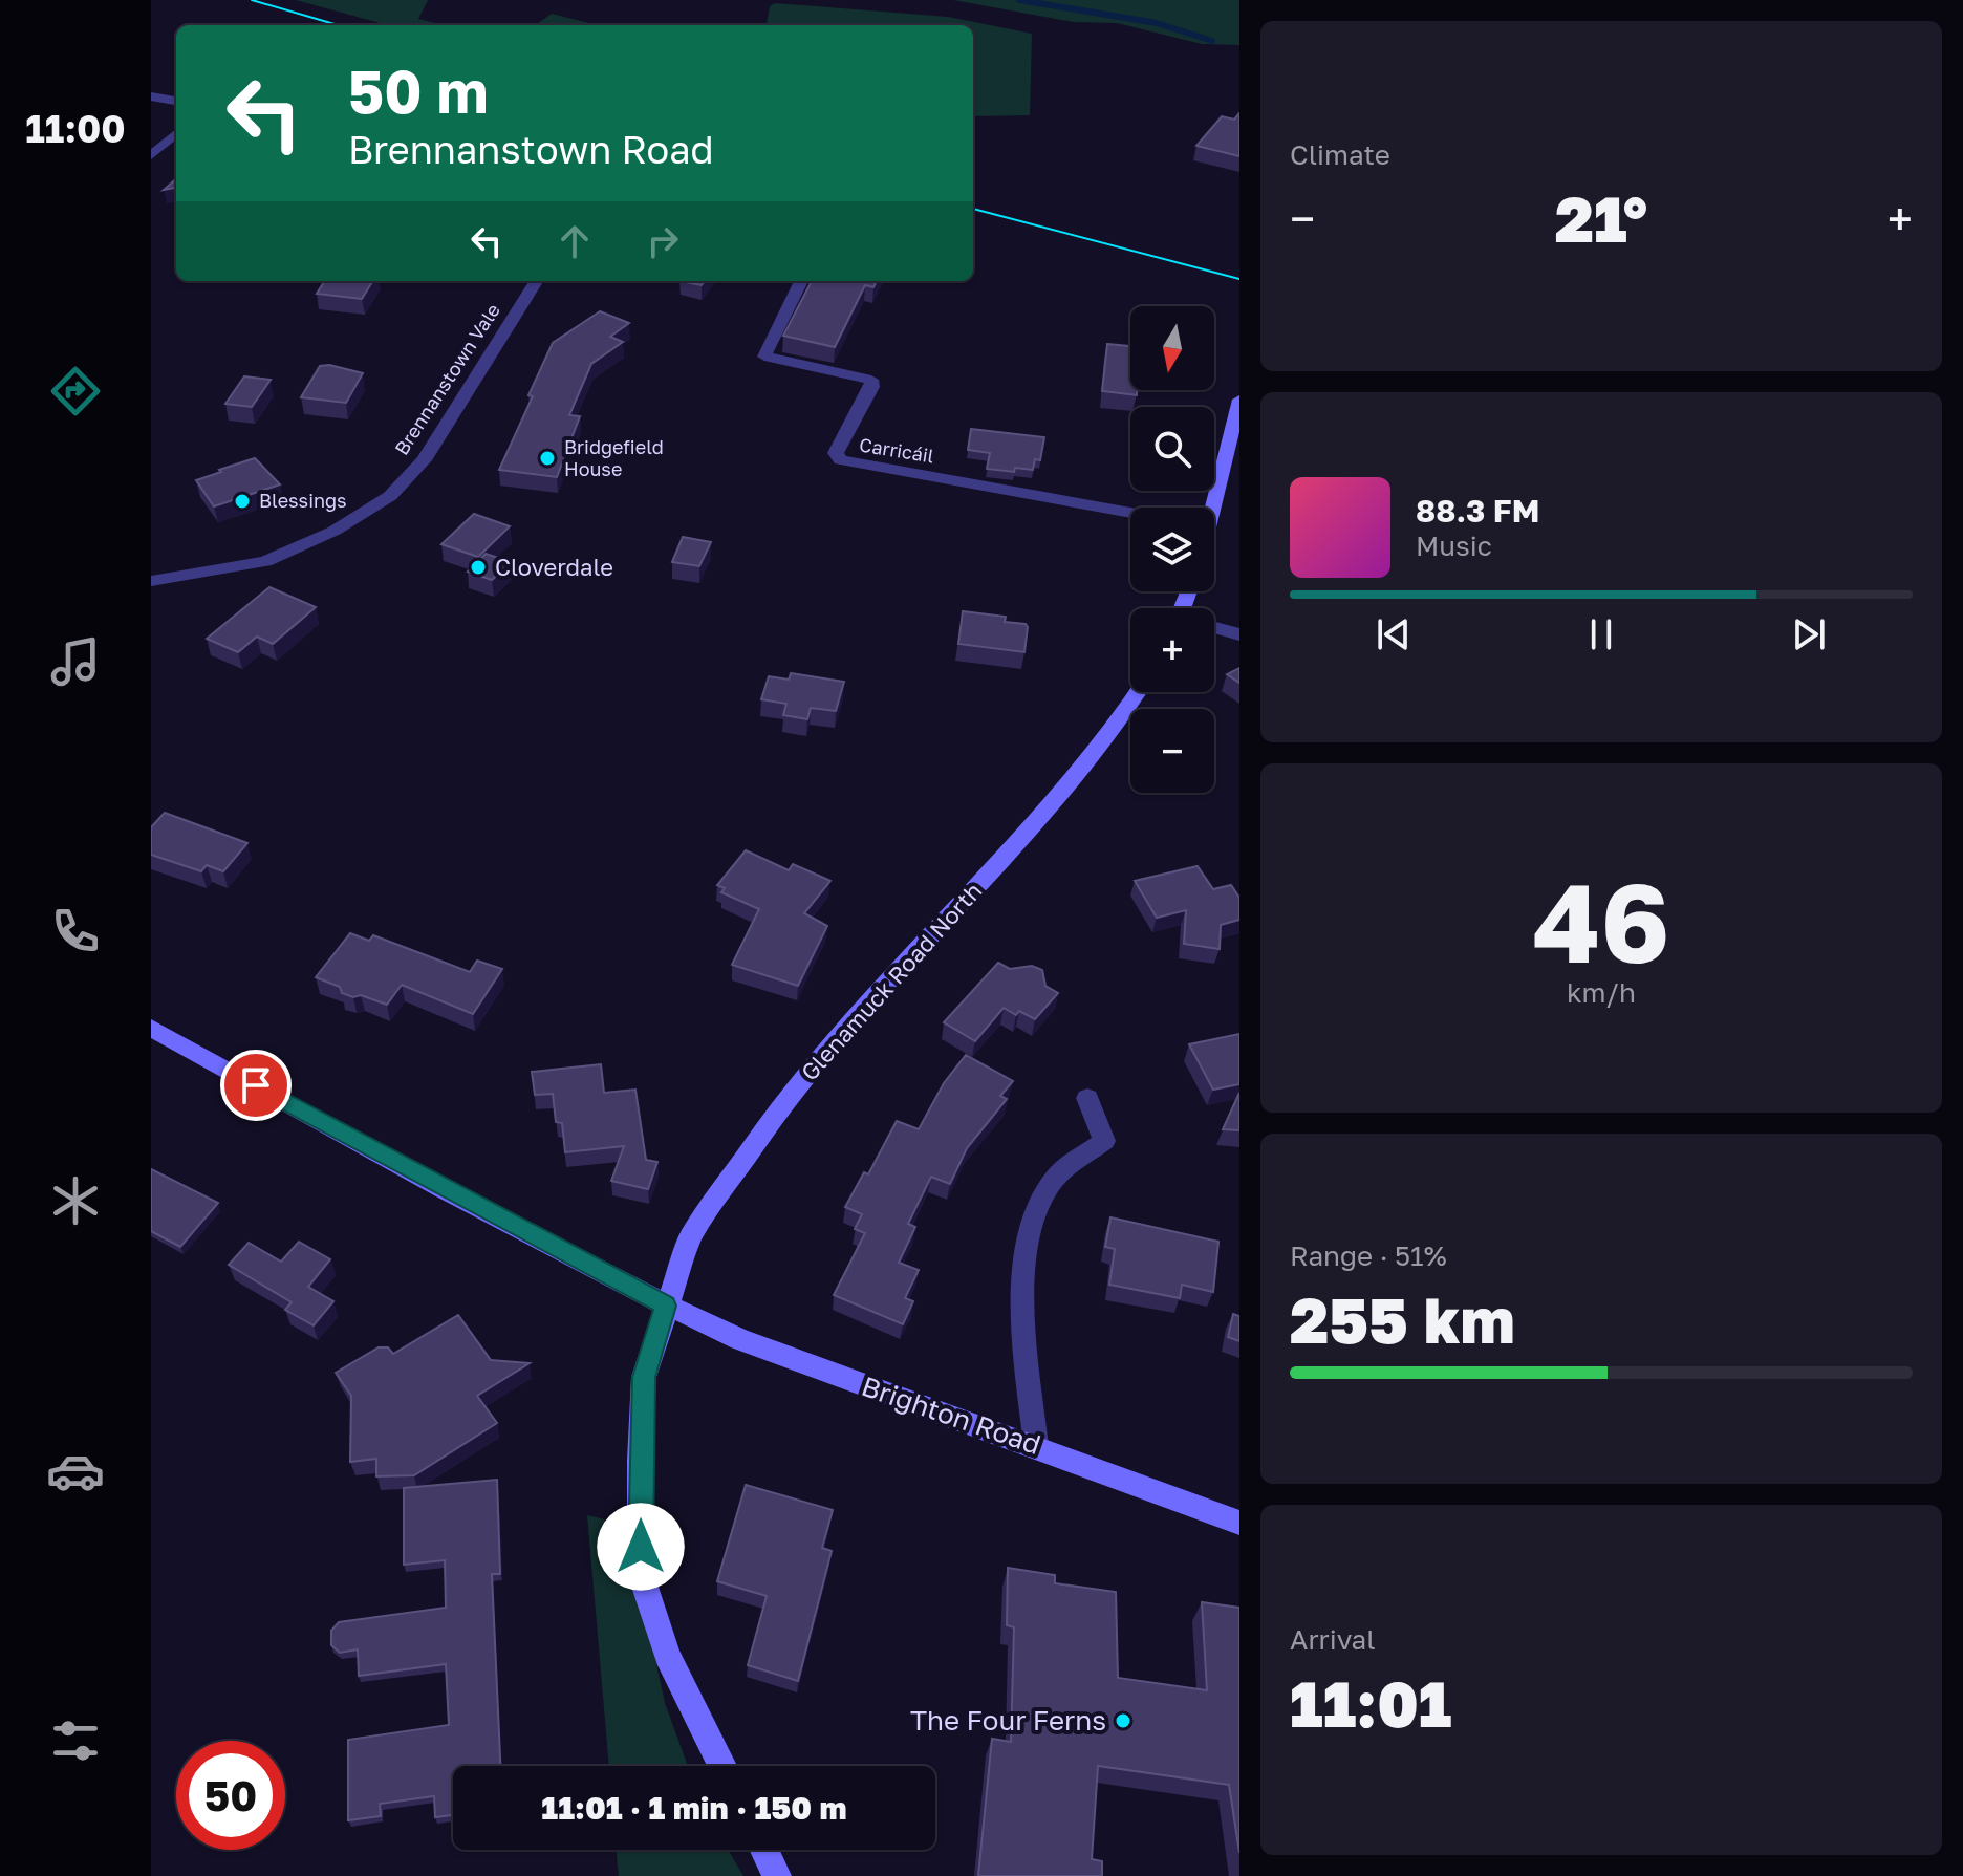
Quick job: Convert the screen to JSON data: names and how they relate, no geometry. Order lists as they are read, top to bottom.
{
  "streets": {
    "main road": ["Glenamuck Road North", "Brighton Road"],
    "street": ["Brennanstown Vale", "Carricáil"]
  },
  "crossings": [
    ["Glenamuck Road North", "Brighton Road"]
  ],
  "places": [
    "Bridgefield House",
    "Blessings",
    "Cloverdale",
    "The Four Ferns"
  ],
  "north": "bottom",
  "page": {
    "tabs": "11:00",
    "tile": [
      "Climate",
      ["46", "km/h"],
      ["Range · 51%", "255 km"],
      ["Arrival", "11:01"]
    ],
    "turn": ["50 m", "Brennanstown Road"],
    "heat": ["−", "21°", "+"],
    "map_buttons": ["+", "−"],
    "song": ["88.3 FM", "Music"],
    "limit": "50",
    "trip": "11:01 · 1 min · 150 m"
  }
}
